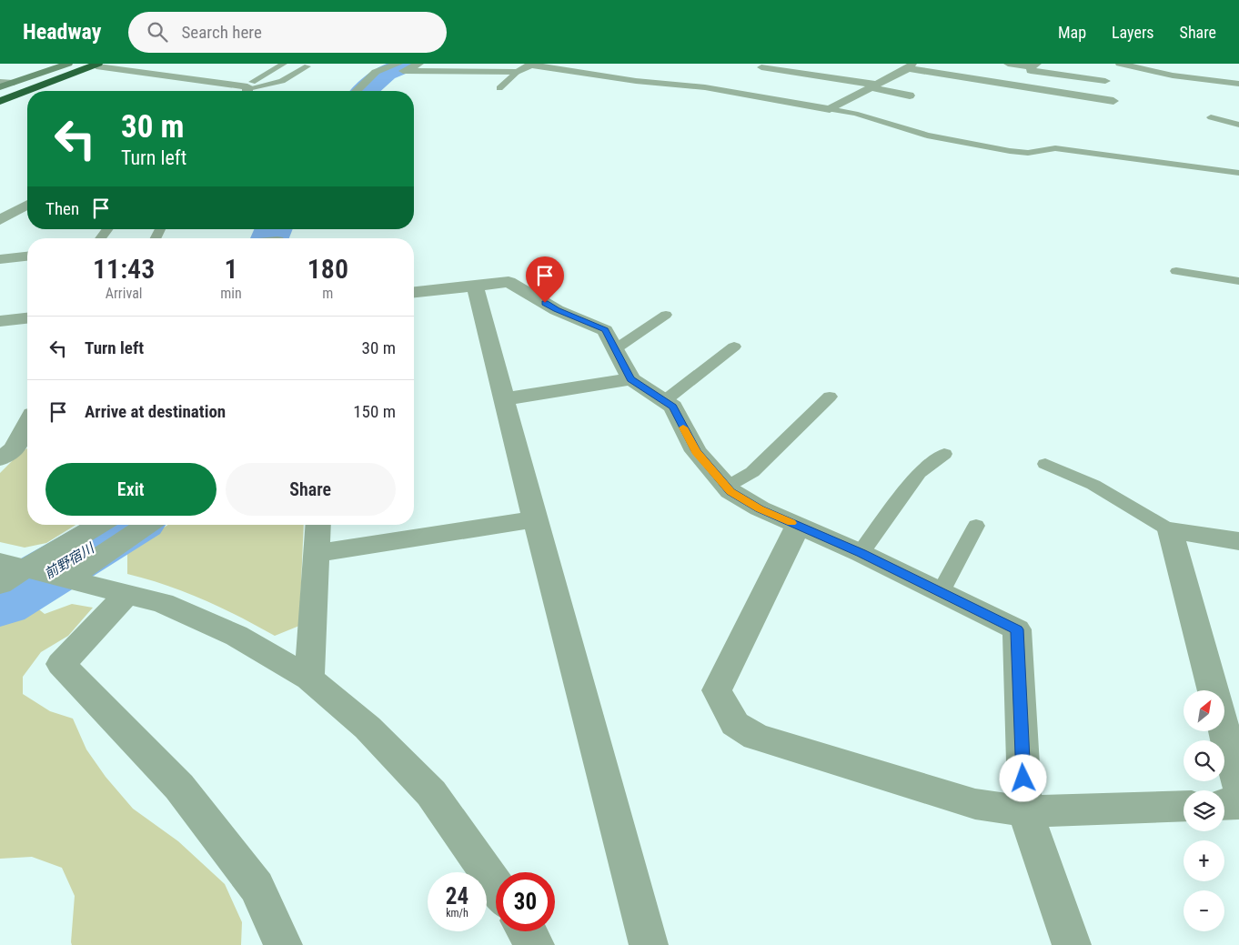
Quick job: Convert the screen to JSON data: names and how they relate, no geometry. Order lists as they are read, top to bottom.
{
  "water": ["前野宿川"],
  "north": "top right",
  "page": {
    "header": "Headway",
    "search": "Search here",
    "nav": ["Map", "Layers", "Share"],
    "turn": ["30 m", "Turn left"],
    "then": "Then",
    "eta": [
      "11:43",
      "Arrival",
      "1",
      "min",
      "180",
      "m"
    ],
    "list": [
      {
        "name": "Turn left",
        "value": "30 m"
      },
      {
        "name": "Arrive at destination",
        "value": "150 m"
      }
    ],
    "buttons": ["Exit", "Share"],
    "map_buttons": ["+", "−"],
    "speed": "24 km/h",
    "limit": "30"
  }
}
